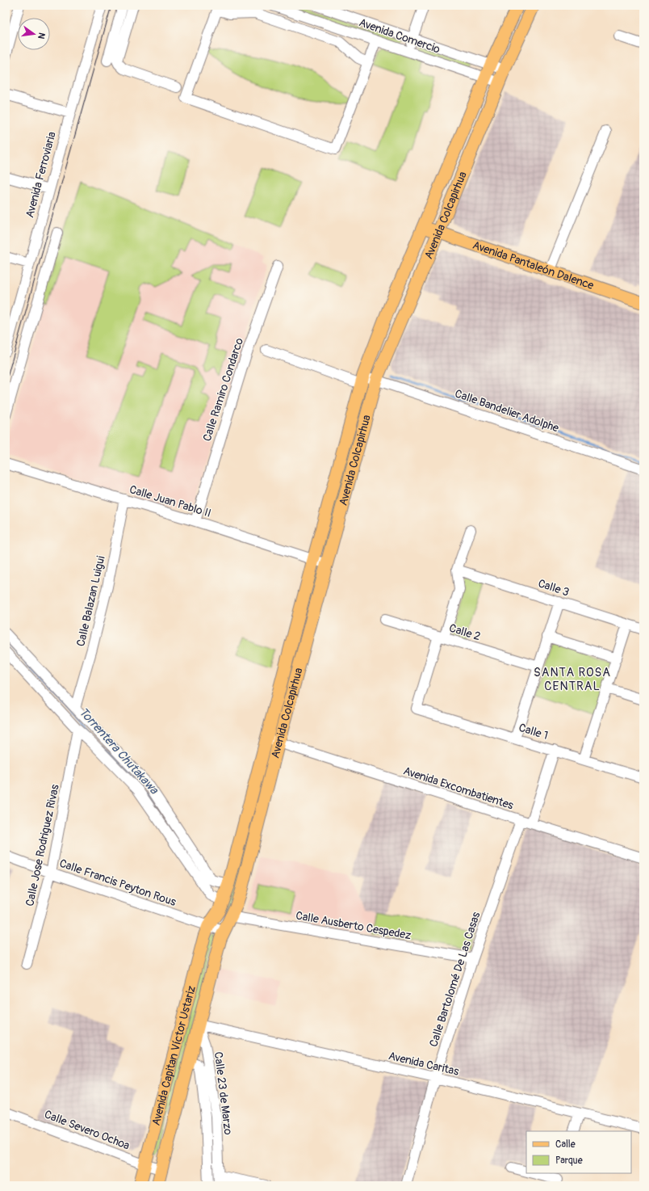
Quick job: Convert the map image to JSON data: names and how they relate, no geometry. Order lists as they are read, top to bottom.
{
  "streets": {
    "main road": ["Avenida Colcapirhua", "Avenida Pantaleón Dalence", "Avenida Capitan Víctor Ustariz"],
    "street": [
      "Avenida Comercio",
      "Avenida Ferroviaria",
      "Calle Ramiro Condarco",
      "Calle Bandelier Adolphe",
      "Calle Juan Pablo II",
      "Calle 3",
      "Calle Balazan Luigui",
      "Calle 2",
      "Calle 1",
      "Avenida Excombatientes",
      "Calle Jose Rodriguez Rivas",
      "Calle Francis Peyton Rous",
      "Calle Ausberto Cespedez",
      "Calle Bartolomé De Las Casas",
      "Avenida Caritas",
      "Calle 23 de Marzo",
      "Calle Severo Ochoa"
    ]
  },
  "crossings": [
    ["Avenida Comercio", "Avenida Colcapirhua"],
    ["Avenida Colcapirhua", "Avenida Pantaleón Dalence"],
    ["Avenida Colcapirhua", "Calle Bandelier Adolphe"],
    ["Avenida Colcapirhua", "Calle Juan Pablo II"],
    ["Avenida Colcapirhua", "Avenida Excombatientes"],
    ["Avenida Colcapirhua", "Calle Francis Peyton Rous"],
    ["Avenida Colcapirhua", "Calle Ausberto Cespedez"],
    ["Avenida Colcapirhua", "Avenida Capitan Víctor Ustariz"],
    ["Calle Ramiro Condarco", "Calle Juan Pablo II"],
    ["Calle Juan Pablo II", "Calle Balazan Luigui"],
    ["Calle 2", "Calle 1"],
    ["Avenida Excombatientes", "Calle Bartolomé De Las Casas"],
    ["Calle Jose Rodriguez Rivas", "Calle Francis Peyton Rous"],
    ["Calle Francis Peyton Rous", "Avenida Capitan Víctor Ustariz"],
    ["Calle Ausberto Cespedez", "Calle Bartolomé De Las Casas"],
    ["Calle Bartolomé De Las Casas", "Avenida Caritas"],
    ["Avenida Capitan Víctor Ustariz", "Avenida Caritas"],
    ["Avenida Capitan Víctor Ustariz", "Calle 23 de Marzo"],
    ["Avenida Capitan Víctor Ustariz", "Calle Severo Ochoa"],
    ["Avenida Caritas", "Calle 23 de Marzo"]
  ],
  "districts": ["SANTA ROSA CENTRAL"],
  "water": ["Torrentera Chutakawa"],
  "legend": ["Calle", "Parque"],
  "north": "right"
}
